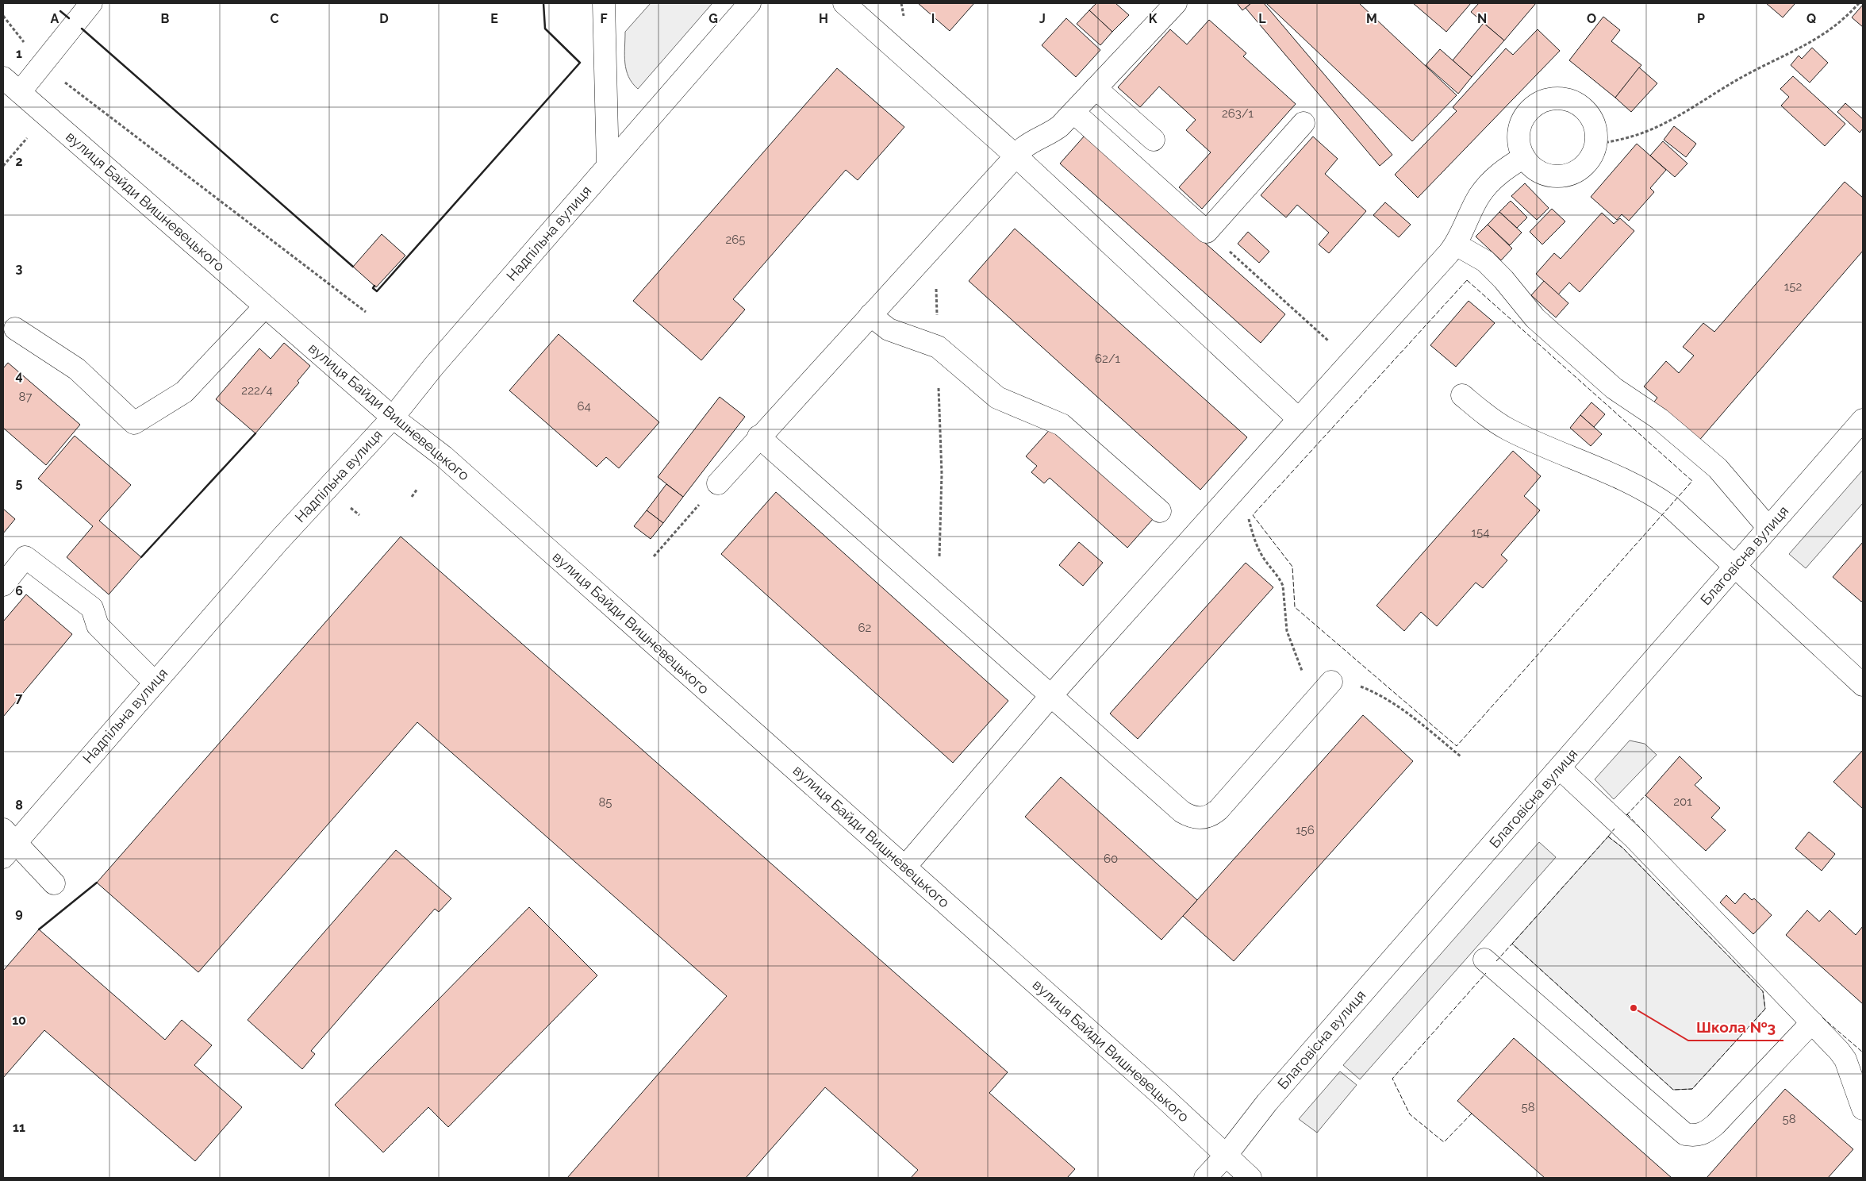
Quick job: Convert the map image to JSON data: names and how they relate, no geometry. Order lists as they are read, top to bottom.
{
  "streets": {
    "main road": ["вулиця Байди Вишневецького", "Надпільна вулиця", "Благовісна вулиця"]
  },
  "crossings": [
    ["вулиця Байди Вишневецького", "Надпільна вулиця"],
    ["вулиця Байди Вишневецького", "Благовісна вулиця"]
  ],
  "places": ["Школа №3"],
  "house_numbers": [
    "263/1",
    "265",
    "152",
    "62/1",
    "222/4",
    "87",
    "64",
    "154",
    "62",
    "201",
    "85",
    "156",
    "60",
    "58",
    "58"
  ],
  "grid": {
    "columns": [
      "A",
      "B",
      "C",
      "D",
      "E",
      "F",
      "G",
      "H",
      "I",
      "J",
      "K",
      "L",
      "M",
      "N",
      "O",
      "P",
      "Q"
    ],
    "rows": [
      "1",
      "2",
      "3",
      "4",
      "5",
      "6",
      "7",
      "8",
      "9",
      "10",
      "11"
    ]
  }
}
